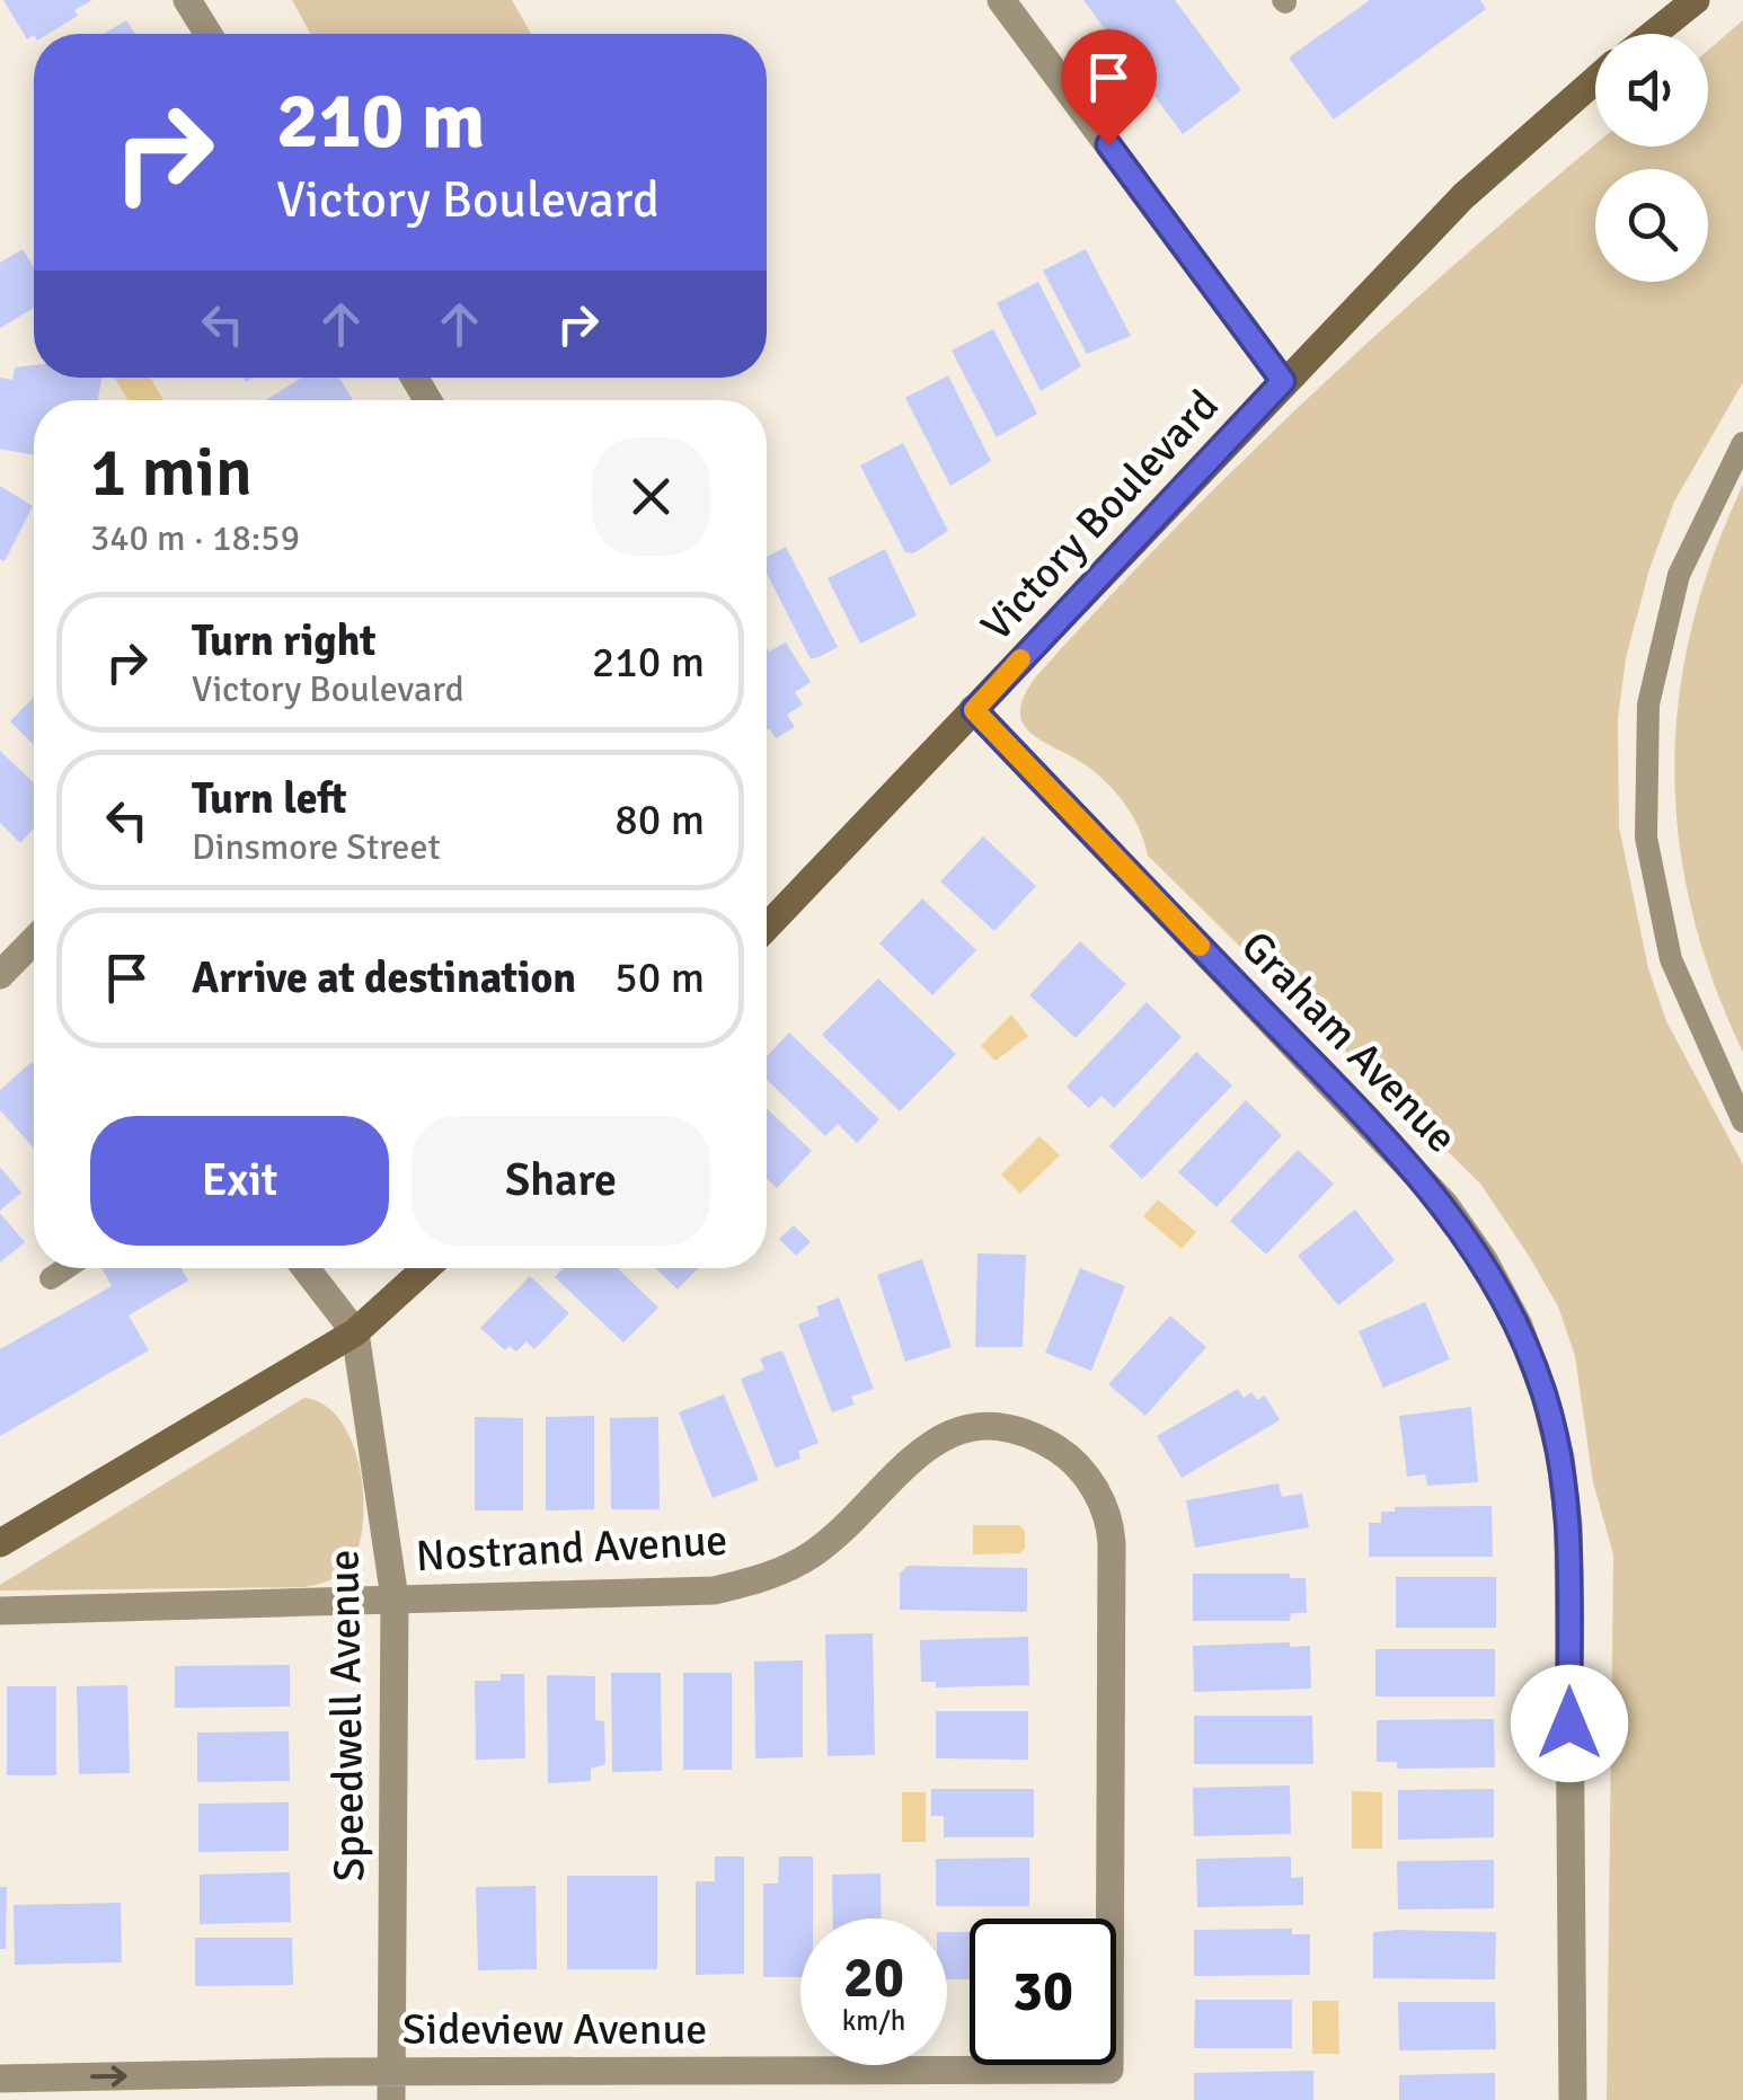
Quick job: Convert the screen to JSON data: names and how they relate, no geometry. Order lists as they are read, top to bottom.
{
  "streets": {
    "main road": ["Victory Boulevard"],
    "street": [
      "Graham Avenue",
      "Nostrand Avenue",
      "Speedwell Avenue",
      "Sideview Avenue"
    ]
  },
  "crossings": [
    ["Victory Boulevard", "Graham Avenue"],
    ["Nostrand Avenue", "Speedwell Avenue"],
    ["Nostrand Avenue", "Sideview Avenue"],
    ["Speedwell Avenue", "Sideview Avenue"]
  ],
  "one_way": ["Sideview Avenue"],
  "page": {
    "turn": ["210 m", "Victory Boulevard"],
    "heading": ["1 min", "340 m · 18:59"],
    "list": [
      {
        "name": "Turn right",
        "note": "Victory Boulevard",
        "value": "210 m"
      },
      {
        "name": "Turn left",
        "note": "Dinsmore Street",
        "value": "80 m"
      },
      {
        "name": "Arrive at destination",
        "value": "50 m"
      }
    ],
    "buttons": ["Exit", "Share"],
    "speed": "20 km/h",
    "limit": "30"
  }
}
